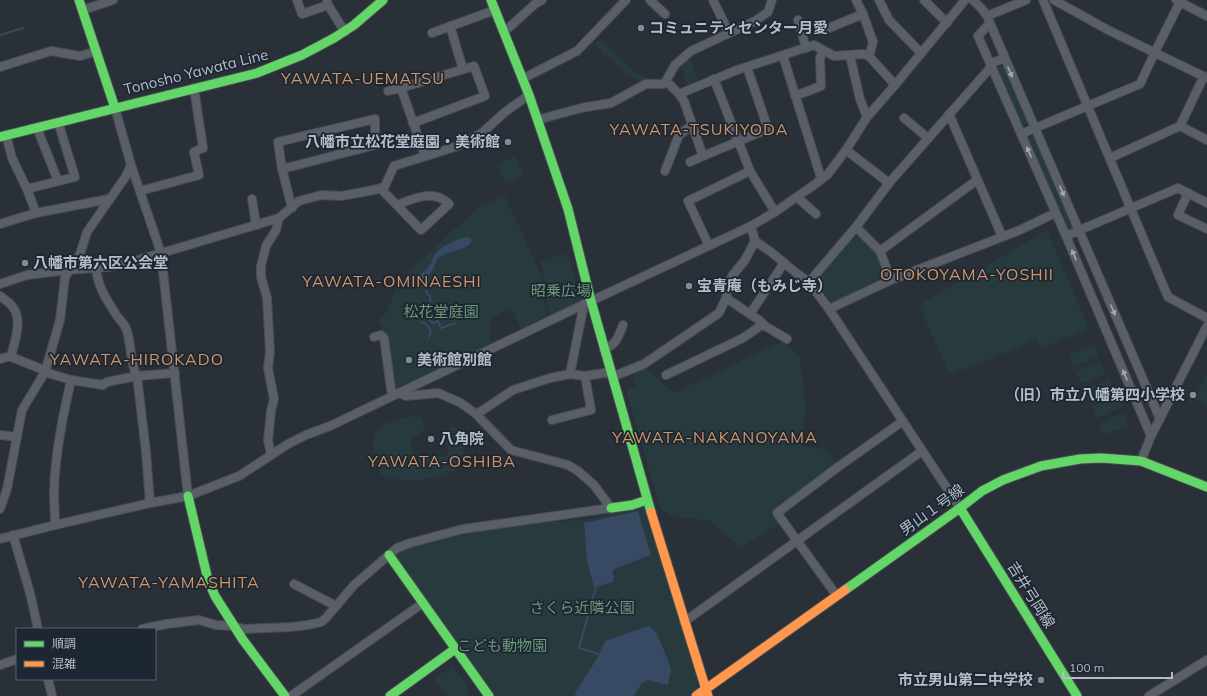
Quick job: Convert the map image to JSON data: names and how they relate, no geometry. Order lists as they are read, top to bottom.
{
  "streets": {
    "street": ["Tonosho Yawata Line", "男山１号線", "吉井弓岡線"]
  },
  "crossings": [
    ["男山１号線", "吉井弓岡線"]
  ],
  "districts": [
    "YAWATA-UEMATSU",
    "YAWATA-TSUKIYODA",
    "OTOKOYAMA-YOSHII",
    "YAWATA-OMINAESHI",
    "YAWATA-HIROKADO",
    "YAWATA-NAKANOYAMA",
    "YAWATA-OSHIBA",
    "YAWATA-YAMASHITA"
  ],
  "parks": [
    "昭乗広場",
    "松花堂庭園",
    "さくら近隣公園",
    "こども動物園"
  ],
  "places": [
    "コミュニティセンター月愛",
    "八幡市立松花堂庭園・美術館",
    "八幡市第六区公会堂",
    "宝青庵（もみじ寺）",
    "美術館別館",
    "（旧）市立八幡第四小学校",
    "八角院",
    "市立男山第二中学校"
  ],
  "legend": ["順調", "混雑"],
  "scale_bar": "100 m"
}
